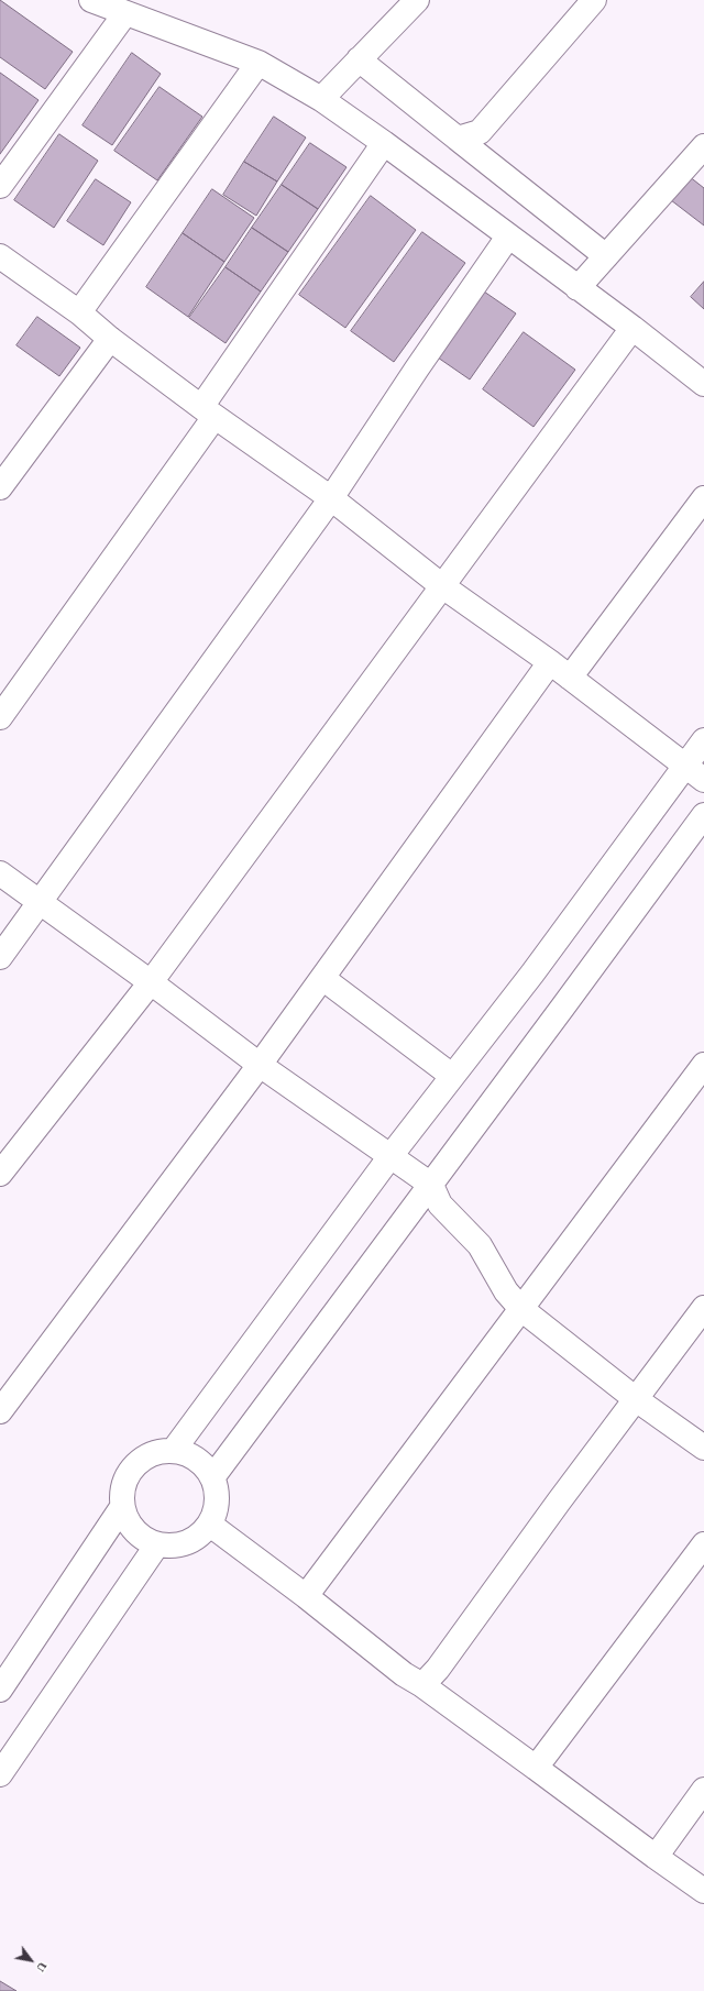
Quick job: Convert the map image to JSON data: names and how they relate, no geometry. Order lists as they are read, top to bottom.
{
  "north": "bottom right"
}
